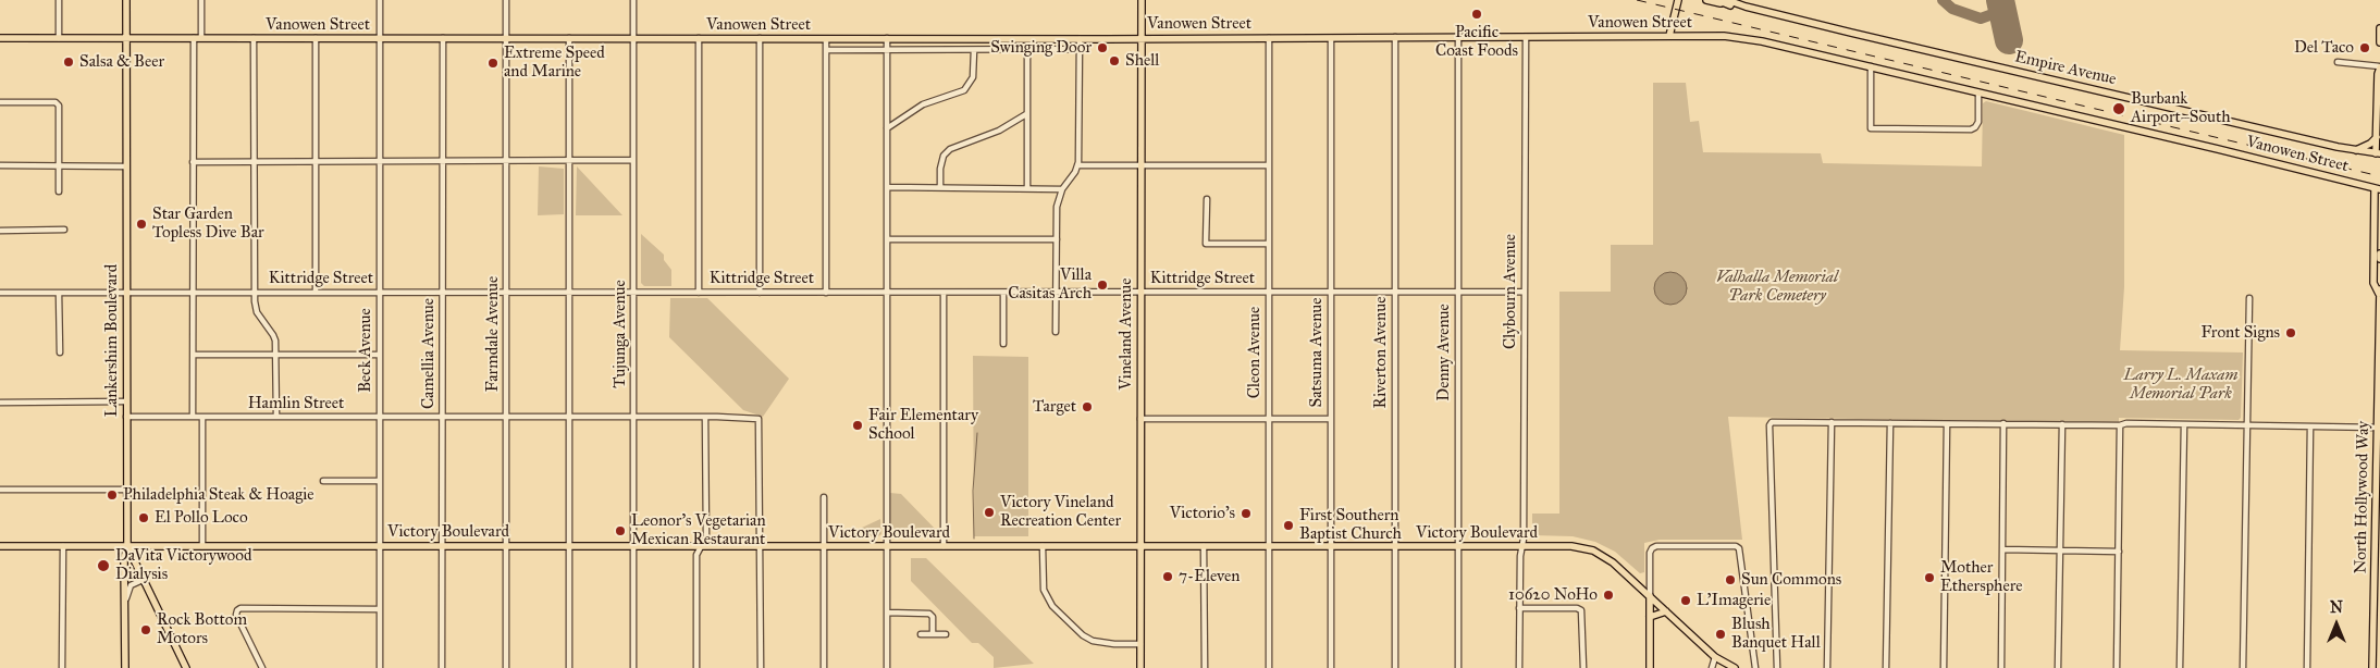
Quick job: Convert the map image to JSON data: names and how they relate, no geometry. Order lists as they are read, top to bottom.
{
  "streets": {
    "main road": [
      "Vanowen Street",
      "Empire Avenue",
      "Vineland Avenue",
      "Lankershim Boulevard",
      "North Hollywood Way",
      "Victory Boulevard"
    ],
    "street": [
      "Kittridge Street",
      "Clybourn Avenue",
      "Farmdale Avenue",
      "Tujunga Avenue",
      "Beck Avenue",
      "Cleon Avenue",
      "Satsuma Avenue",
      "Riverton Avenue",
      "Denny Avenue",
      "Camellia Avenue",
      "Hamlin Street"
    ]
  },
  "crossings": [
    ["Vanowen Street", "Clybourn Avenue"],
    ["Vanowen Street", "Farmdale Avenue"],
    ["Vanowen Street", "Tujunga Avenue"],
    ["Vanowen Street", "Vineland Avenue"],
    ["Vanowen Street", "Lankershim Boulevard"],
    ["Vanowen Street", "Beck Avenue"],
    ["Vanowen Street", "Cleon Avenue"],
    ["Vanowen Street", "Satsuma Avenue"],
    ["Vanowen Street", "Riverton Avenue"],
    ["Vanowen Street", "Denny Avenue"],
    ["Vanowen Street", "Camellia Avenue"],
    ["Kittridge Street", "Clybourn Avenue"],
    ["Kittridge Street", "Farmdale Avenue"],
    ["Kittridge Street", "Tujunga Avenue"],
    ["Kittridge Street", "Vineland Avenue"],
    ["Kittridge Street", "Lankershim Boulevard"],
    ["Kittridge Street", "Beck Avenue"],
    ["Kittridge Street", "Cleon Avenue"],
    ["Kittridge Street", "Satsuma Avenue"],
    ["Kittridge Street", "Riverton Avenue"],
    ["Kittridge Street", "Denny Avenue"],
    ["Kittridge Street", "Camellia Avenue"],
    ["Clybourn Avenue", "Victory Boulevard"],
    ["Farmdale Avenue", "Hamlin Street"],
    ["Farmdale Avenue", "Victory Boulevard"],
    ["Tujunga Avenue", "Hamlin Street"],
    ["Tujunga Avenue", "Victory Boulevard"],
    ["Vineland Avenue", "Victory Boulevard"],
    ["Lankershim Boulevard", "Hamlin Street"],
    ["Lankershim Boulevard", "Victory Boulevard"],
    ["Beck Avenue", "Hamlin Street"],
    ["Beck Avenue", "Victory Boulevard"],
    ["Cleon Avenue", "Victory Boulevard"],
    ["Satsuma Avenue", "Victory Boulevard"],
    ["Riverton Avenue", "Victory Boulevard"],
    ["Denny Avenue", "Victory Boulevard"],
    ["Camellia Avenue", "Hamlin Street"],
    ["Camellia Avenue", "Victory Boulevard"],
    ["Hamlin Street", "Victory Boulevard"]
  ],
  "parks": ["Valhalla Memorial Park Cemetery", "Larry L. Maxam Memorial Park"],
  "places": [
    "Pacific Coast Foods",
    "Swinging Door",
    "Del Taco",
    "Shell",
    "Salsa & Beer",
    "Extreme Speed and Marine",
    "Burbank Airport–South",
    "Star Garden Topless Dive Bar",
    "Villa Casitas Arch",
    "Front Signs",
    "Target",
    "Fair Elementary School",
    "Philadelphia Steak & Hoagie",
    "Victory Vineland Recreation Center",
    "Victorio's",
    "El Pollo Loco",
    "First Southern Baptist Church",
    "Leonor's Vegetarian Mexican Restaurant",
    "DaVita Victorywood Dialysis",
    "7-Eleven",
    "Mother Ethersphere",
    "Sun Commons",
    "10620 NoHo",
    "L'Imagerie",
    "Rock Bottom Motors",
    "Blush Banquet Hall"
  ],
  "north": "top"
}
